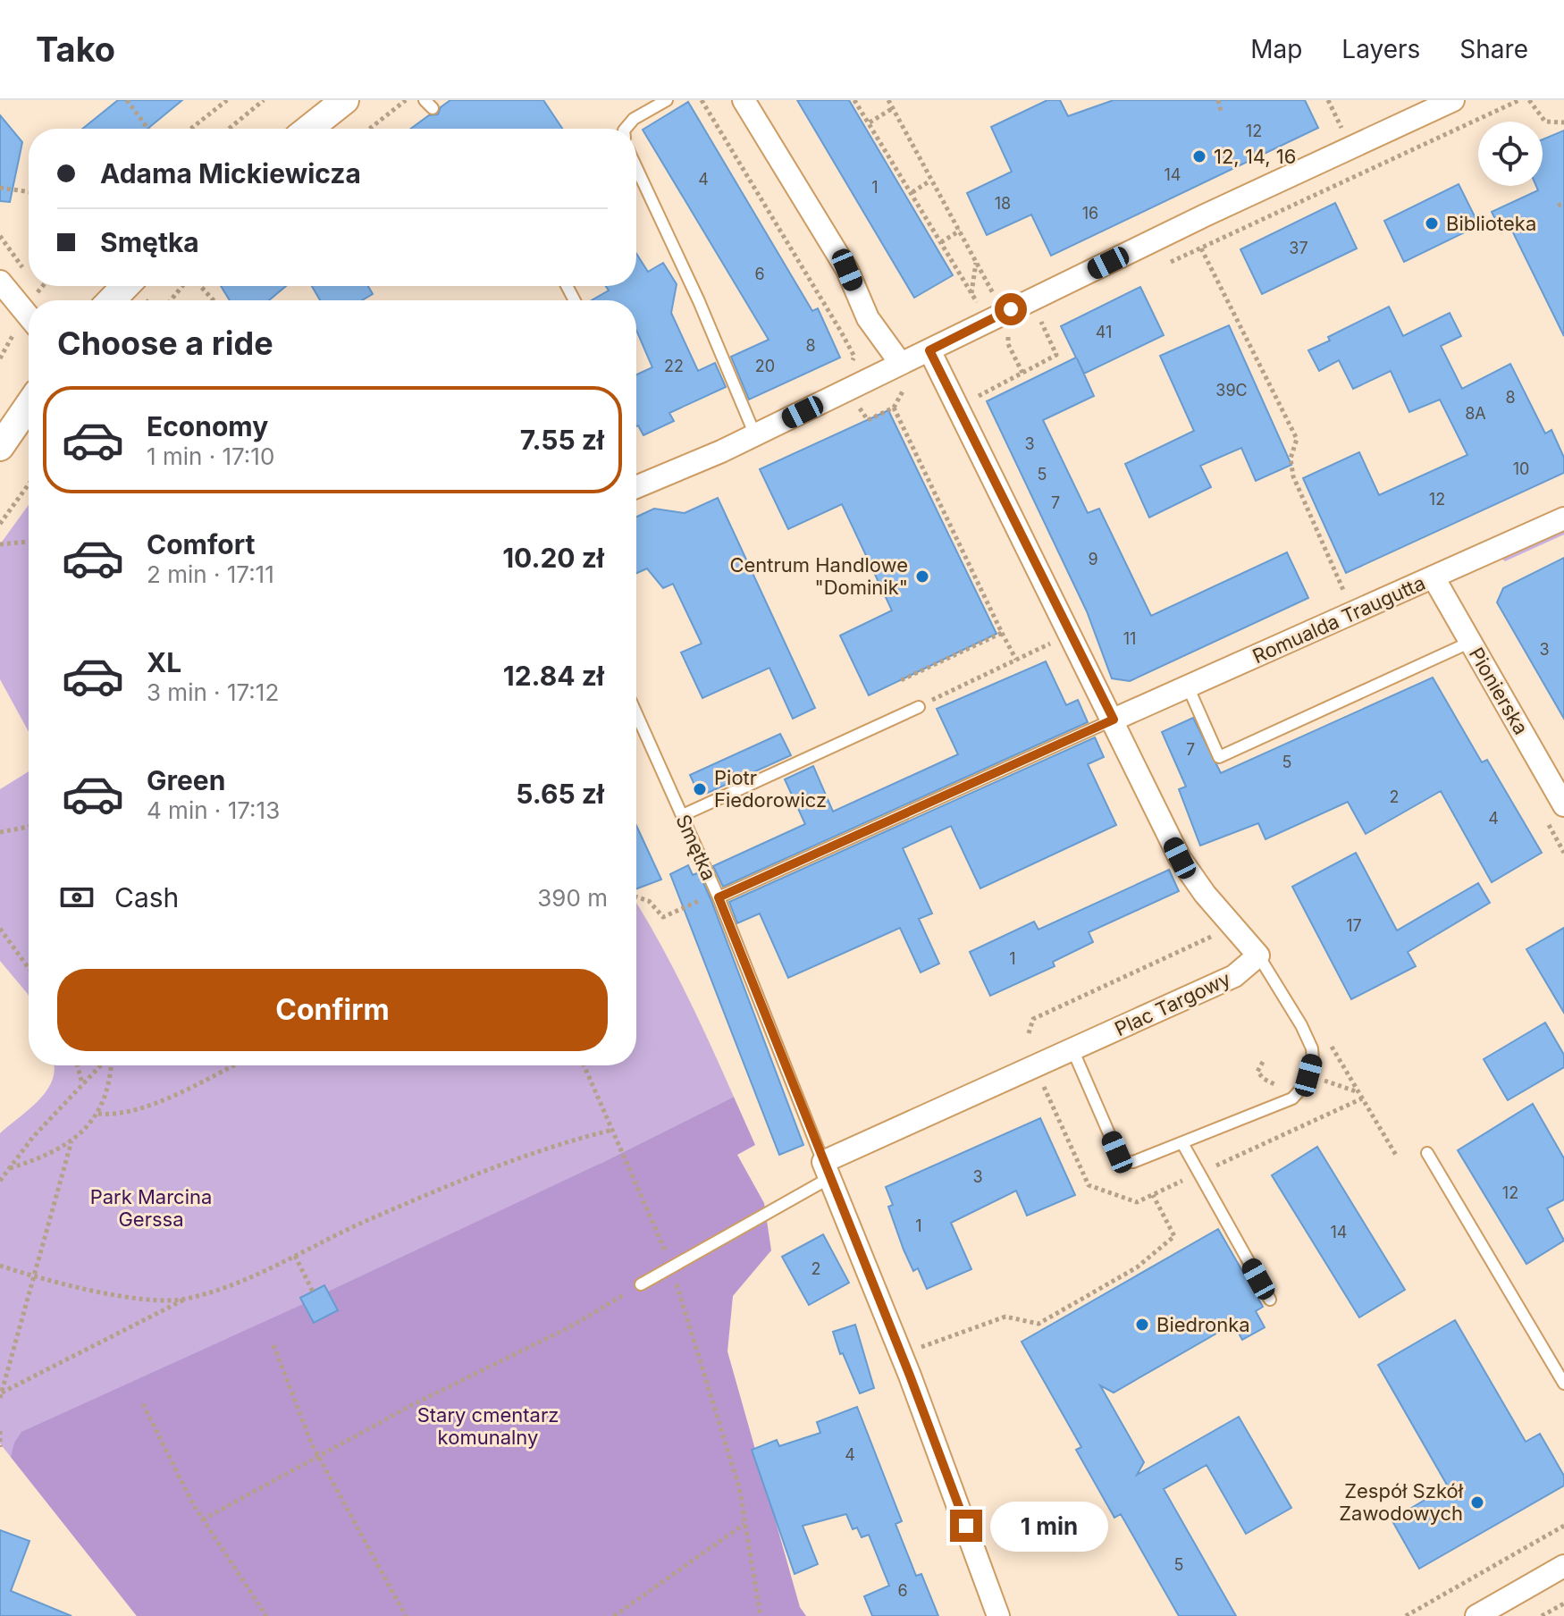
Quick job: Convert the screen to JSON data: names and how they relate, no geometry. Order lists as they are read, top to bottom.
{
  "streets": {
    "street": [
      "Romualda Traugutta",
      "Pionierska",
      "Smętka",
      "Plac Targowy"
    ]
  },
  "crossings": [
    ["Romualda Traugutta", "Pionierska"],
    ["Smętka", "Plac Targowy"]
  ],
  "parks": ["Park Marcina Gerssa", "Stary cmentarz komunalny"],
  "places": [
    "12, 14, 16",
    "Biblioteka",
    "Centrum Handlowe \"Dominik\"",
    "Piotr Fiedorowicz",
    "Biedronka",
    "Zespół Szkół Zawodowych"
  ],
  "house_numbers": [
    "12",
    "14",
    "4",
    "1",
    "18",
    "16",
    "37",
    "6",
    "41",
    "8",
    "22",
    "20",
    "39C",
    "8",
    "8A",
    "3",
    "10",
    "5",
    "12",
    "7",
    "9",
    "11",
    "3",
    "7",
    "5",
    "2",
    "4",
    "17",
    "1",
    "3",
    "12",
    "1",
    "14",
    "2",
    "4",
    "5",
    "6"
  ],
  "page": {
    "header": "Tako",
    "nav": ["Map", "Layers", "Share"],
    "banner": ["Adama Mickiewicza", "Smętka"],
    "heading": "Choose a ride",
    "list": [
      {
        "name": "Economy",
        "note": "1 min · 17:10",
        "value": "7.55 zł"
      },
      {
        "name": "Comfort",
        "note": "2 min · 17:11",
        "value": "10.20 zł"
      },
      {
        "name": "XL",
        "note": "3 min · 17:12",
        "value": "12.84 zł"
      },
      {
        "name": "Green",
        "note": "4 min · 17:13",
        "value": "5.65 zł"
      }
    ],
    "pay": ["Cash", "390 m"],
    "buttons": "Confirm",
    "bubble": "1 min"
  }
}
